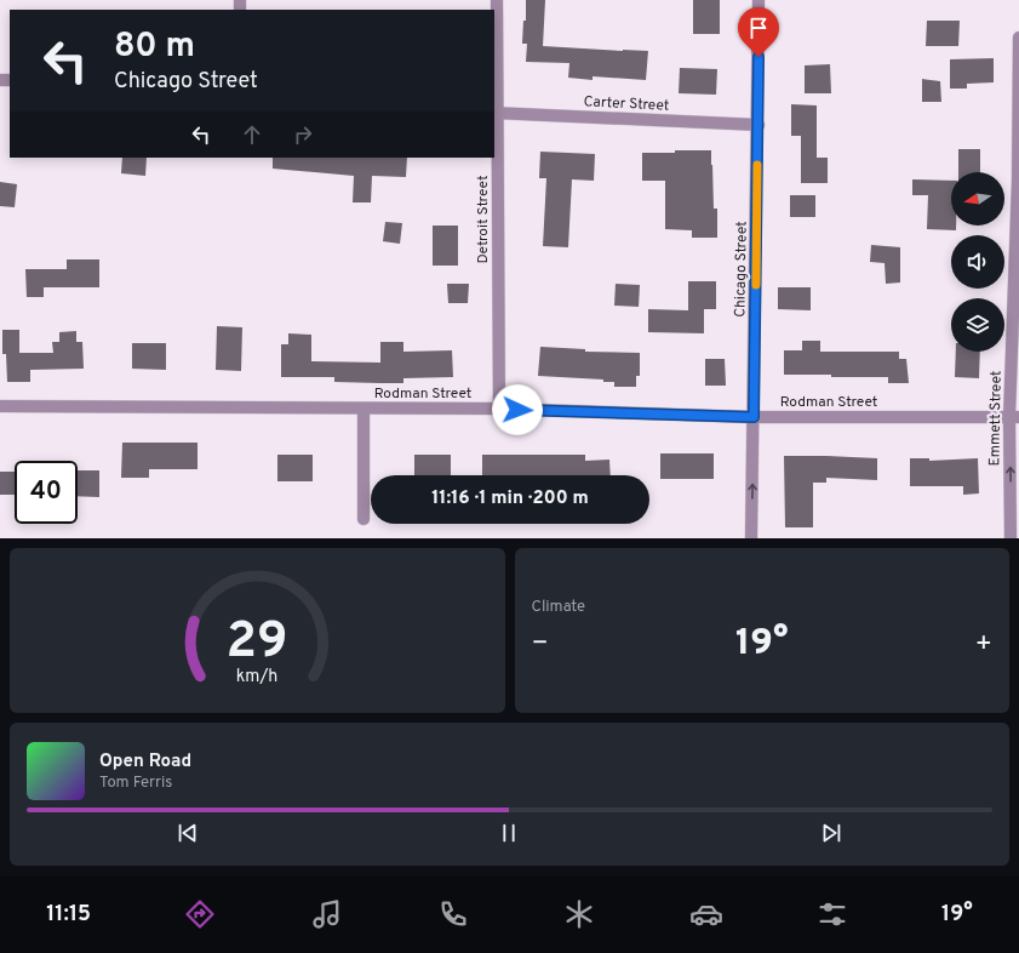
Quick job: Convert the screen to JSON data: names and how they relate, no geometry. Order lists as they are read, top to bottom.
{
  "streets": {
    "street": [
      "Carter Street",
      "Detroit Street",
      "Chicago Street",
      "Rodman Street",
      "Emmett Street"
    ]
  },
  "crossings": [
    ["Carter Street", "Detroit Street"],
    ["Carter Street", "Chicago Street"],
    ["Detroit Street", "Rodman Street"],
    ["Chicago Street", "Rodman Street"],
    ["Rodman Street", "Emmett Street"]
  ],
  "north": "left",
  "page": {
    "turn": ["80 m", "Chicago Street"],
    "limit": "40",
    "trip": "11:16 · 1 min · 200 m",
    "tile": "Climate",
    "heat": ["−", "19°", "+"],
    "song": ["Open Road", "Tom Ferris"],
    "tabs": ["11:15", "19°"],
    "gauge": ["29", "km/h"]
  }
}
